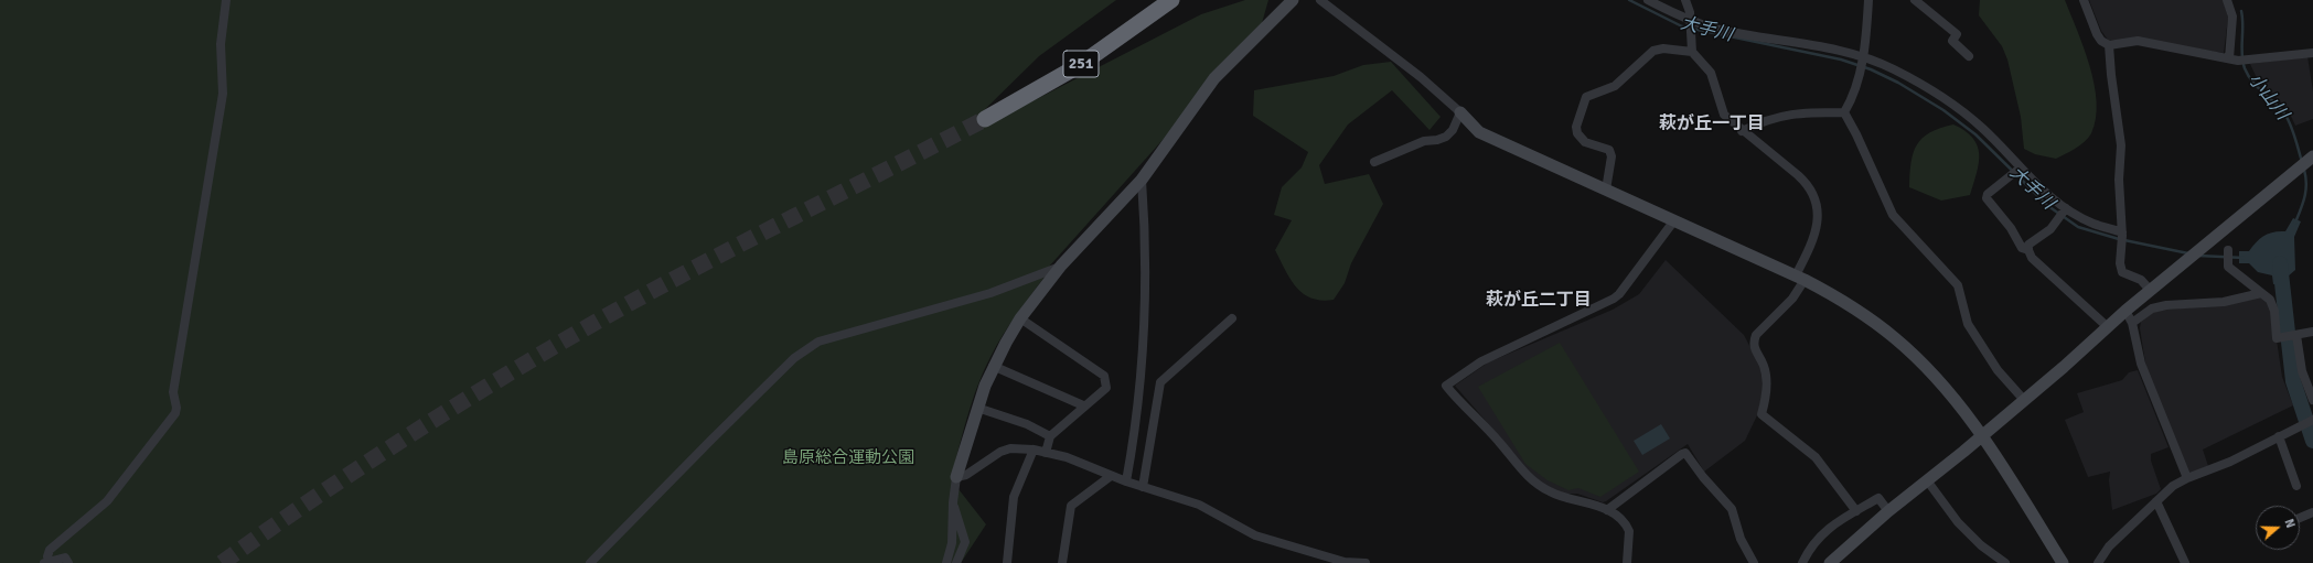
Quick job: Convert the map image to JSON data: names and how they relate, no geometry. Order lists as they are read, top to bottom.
{
  "streets": {
    "highway": ["251"]
  },
  "districts": ["萩が丘一丁目", "萩が丘二丁目"],
  "water": ["大手川", "小山川"],
  "parks": ["島原総合運動公園"],
  "north": "right"
}
